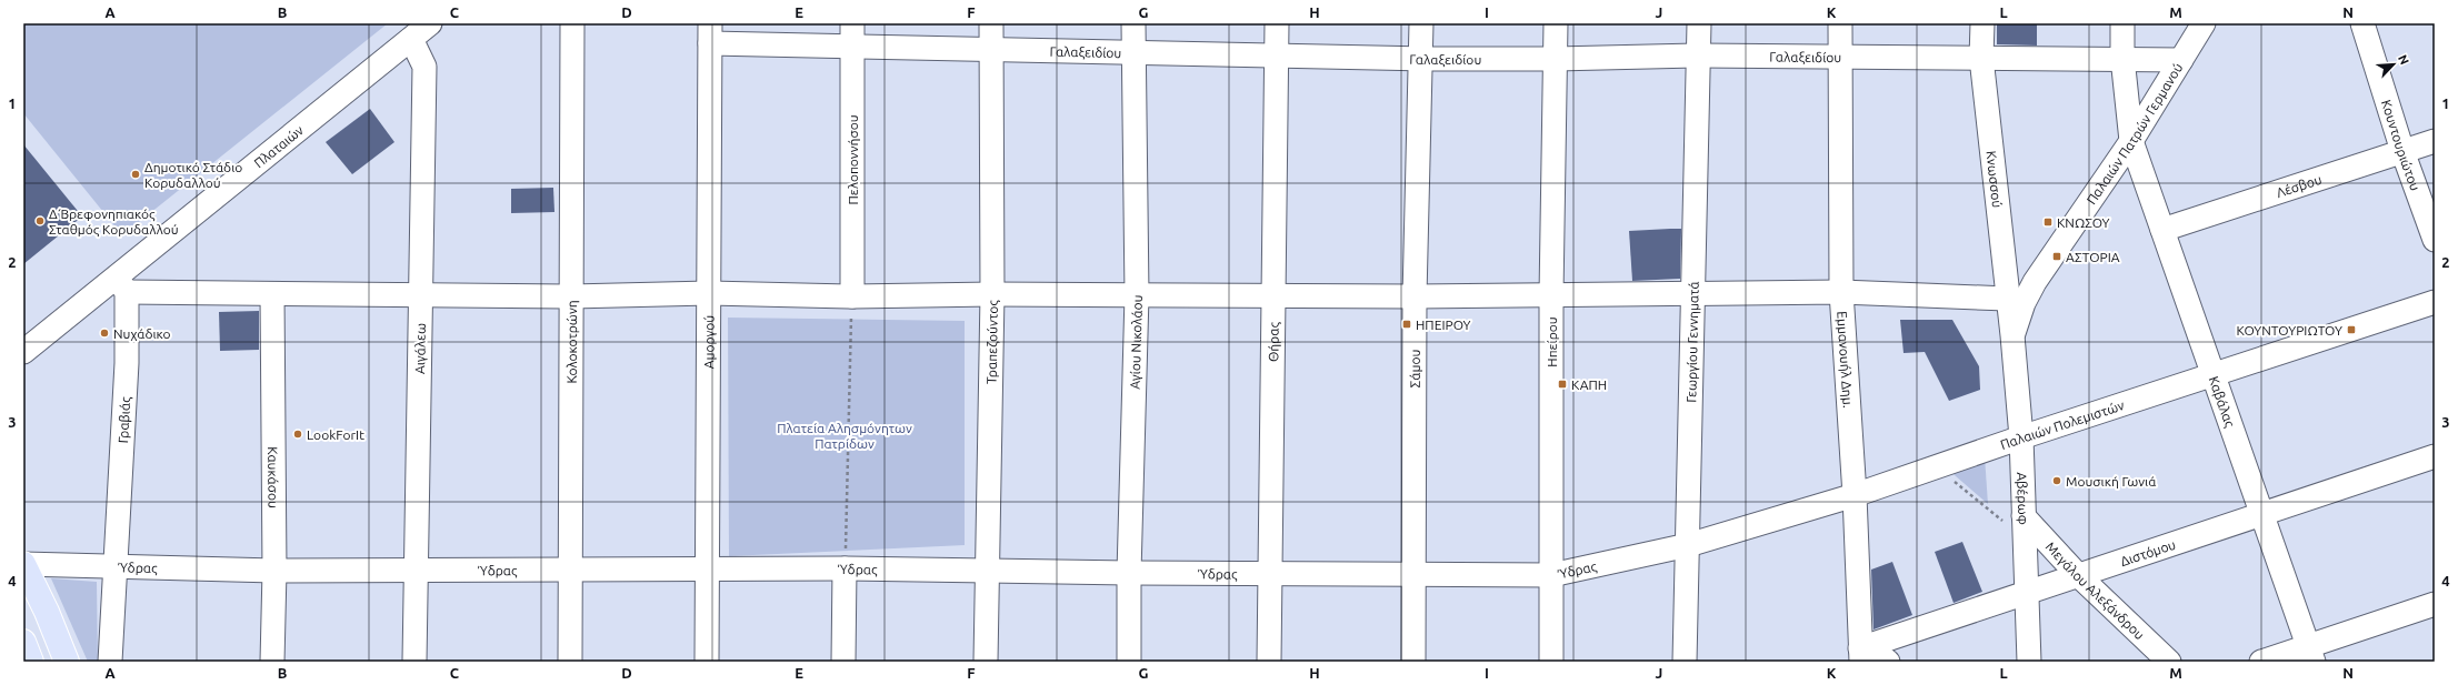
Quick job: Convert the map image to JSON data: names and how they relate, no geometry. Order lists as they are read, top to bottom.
{
  "streets": {
    "street": [
      "Γαλαξειδίου",
      "Παλαιών Πατρών Γερμανού",
      "Κουντουριώτου",
      "Πλαταιών",
      "Πελοποννήσου",
      "Κνωσσού",
      "Λέσβου",
      "Ηπείρου",
      "Γεωργίου Γεννηματά",
      "Κολοκοτρώνη",
      "Αμοργού",
      "Τραπεζούντος",
      "Αγίου Νικολάου",
      "Θήρας",
      "Αιγάλεω",
      "Εμμανουήλ Δημ.",
      "Σάμου",
      "Καβάλας",
      "Γραβιάς",
      "Παλαιών Πολεμιστών",
      "Καυκάσου",
      "Αβέρωφ",
      "Διστόμου",
      "Ύδρας",
      "Μεγάλου Αλεξάνδρου"
    ]
  },
  "crossings": [
    ["Γαλαξειδίου", "Παλαιών Πατρών Γερμανού"],
    ["Γαλαξειδίου", "Πελοποννήσου"],
    ["Γαλαξειδίου", "Κνωσσού"],
    ["Γαλαξειδίου", "Ηπείρου"],
    ["Γαλαξειδίου", "Γεωργίου Γεννηματά"],
    ["Γαλαξειδίου", "Αμοργού"],
    ["Γαλαξειδίου", "Τραπεζούντος"],
    ["Γαλαξειδίου", "Αγίου Νικολάου"],
    ["Γαλαξειδίου", "Θήρας"],
    ["Γαλαξειδίου", "Εμμανουήλ Δημ."],
    ["Γαλαξειδίου", "Σάμου"],
    ["Γαλαξειδίου", "Καβάλας"],
    ["Παλαιών Πατρών Γερμανού", "Κνωσσού"],
    ["Παλαιών Πατρών Γερμανού", "Καβάλας"],
    ["Παλαιών Πατρών Γερμανού", "Αβέρωφ"],
    ["Κουντουριώτου", "Λέσβου"],
    ["Πλαταιών", "Αιγάλεω"],
    ["Πλαταιών", "Γραβιάς"],
    ["Κνωσσού", "Αβέρωφ"],
    ["Λέσβου", "Καβάλας"],
    ["Ηπείρου", "Ύδρας"],
    ["Γεωργίου Γεννηματά", "Παλαιών Πολεμιστών"],
    ["Γεωργίου Γεννηματά", "Ύδρας"],
    ["Κολοκοτρώνη", "Ύδρας"],
    ["Αμοργού", "Ύδρας"],
    ["Τραπεζούντος", "Ύδρας"],
    ["Αγίου Νικολάου", "Ύδρας"],
    ["Θήρας", "Ύδρας"],
    ["Αιγάλεω", "Ύδρας"],
    ["Εμμανουήλ Δημ.", "Παλαιών Πολεμιστών"],
    ["Εμμανουήλ Δημ.", "Διστόμου"],
    ["Σάμου", "Ύδρας"],
    ["Καβάλας", "Παλαιών Πολεμιστών"],
    ["Καβάλας", "Διστόμου"],
    ["Γραβιάς", "Ύδρας"],
    ["Παλαιών Πολεμιστών", "Αβέρωφ"],
    ["Παλαιών Πολεμιστών", "Ύδρας"],
    ["Καυκάσου", "Ύδρας"],
    ["Αβέρωφ", "Διστόμου"],
    ["Αβέρωφ", "Μεγάλου Αλεξάνδρου"],
    ["Διστόμου", "Μεγάλου Αλεξάνδρου"]
  ],
  "parks": ["Πλατεία Αλησμόνητων Πατρίδων"],
  "places": {
    "other": [
      "Δημοτικό Στάδιο Κορυδαλλού",
      "Δ΄ Βρεφονηπιακός Σταθμός Κορυδαλλού",
      "Νυχάδικο",
      "LookForIt",
      "Μουσική Γωνιά"
    ],
    "transit": [
      "ΚΝΩΣΟΥ",
      "ΑΣΤΟΡΙΑ",
      "ΗΠΕΙΡΟΥ",
      "ΚΟΥΝΤΟΥΡΙΩΤΟΥ",
      "ΚΑΠΗ"
    ]
  },
  "north": "top right",
  "grid": {
    "columns": [
      "A",
      "B",
      "C",
      "D",
      "E",
      "F",
      "G",
      "H",
      "I",
      "J",
      "K",
      "L",
      "M",
      "N"
    ],
    "rows": [
      "1",
      "2",
      "3",
      "4"
    ]
  }
}
